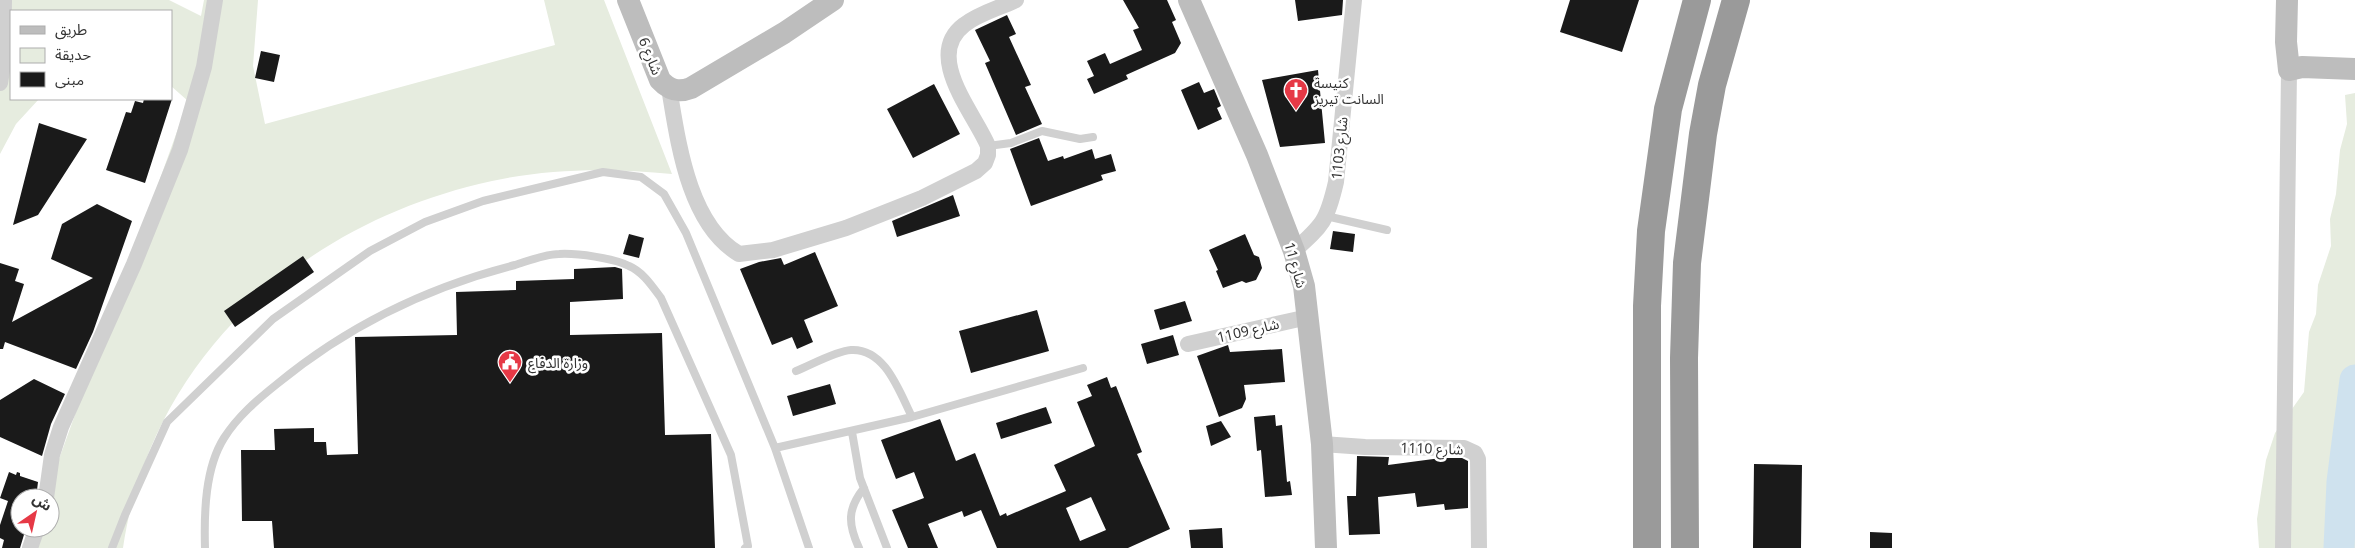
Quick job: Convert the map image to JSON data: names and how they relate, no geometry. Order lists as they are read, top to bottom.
{
  "streets": {
    "street": [
      "شارع 6",
      "شارع 1103",
      "شارع 11",
      "شارع 1109",
      "شارع 1110"
    ]
  },
  "crossings": [
    ["شارع 1103", "شارع 11"],
    ["شارع 11", "شارع 1109"],
    ["شارع 11", "شارع 1110"]
  ],
  "places": {
    "church": ["كنيسة السانت تيريز"],
    "public building": ["وزارة الدفاع"]
  },
  "legend": ["طريق", "حديقة", "مبنى"],
  "north": "top right"
}
